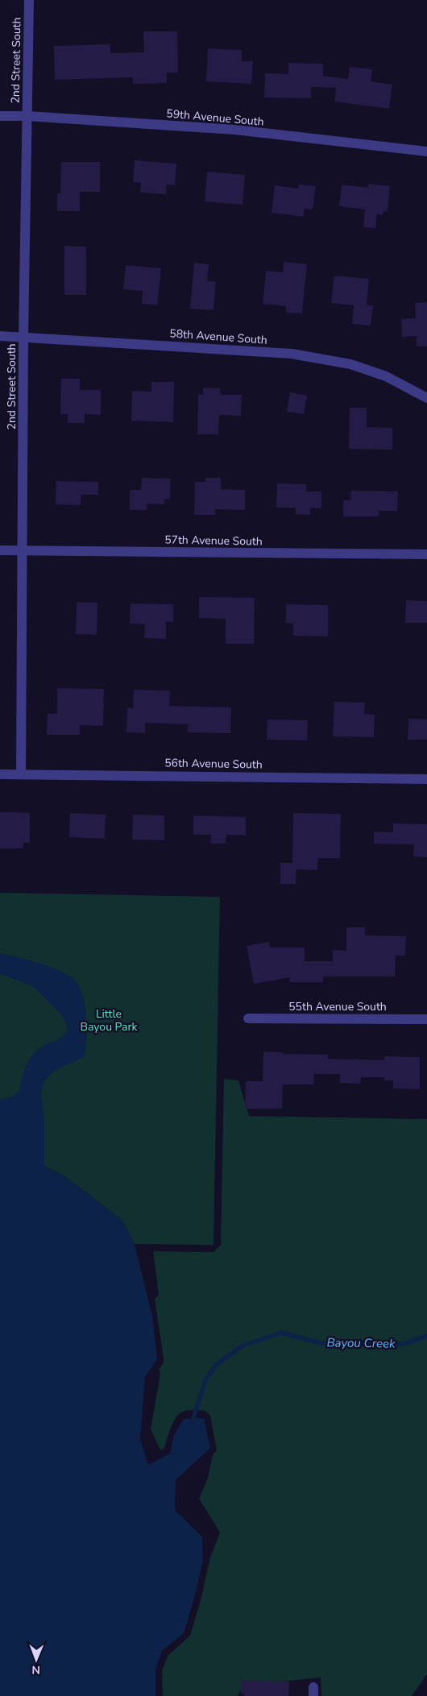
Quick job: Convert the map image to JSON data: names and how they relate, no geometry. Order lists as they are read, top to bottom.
{
  "streets": {
    "street": [
      "2nd Street South",
      "59th Avenue South",
      "58th Avenue South",
      "57th Avenue South",
      "56th Avenue South",
      "55th Avenue South"
    ]
  },
  "crossings": [
    ["2nd Street South", "59th Avenue South"],
    ["2nd Street South", "58th Avenue South"],
    ["2nd Street South", "57th Avenue South"],
    ["2nd Street South", "56th Avenue South"]
  ],
  "water": ["Bayou Creek"],
  "parks": ["Little Bayou Park"],
  "north": "bottom"
}
